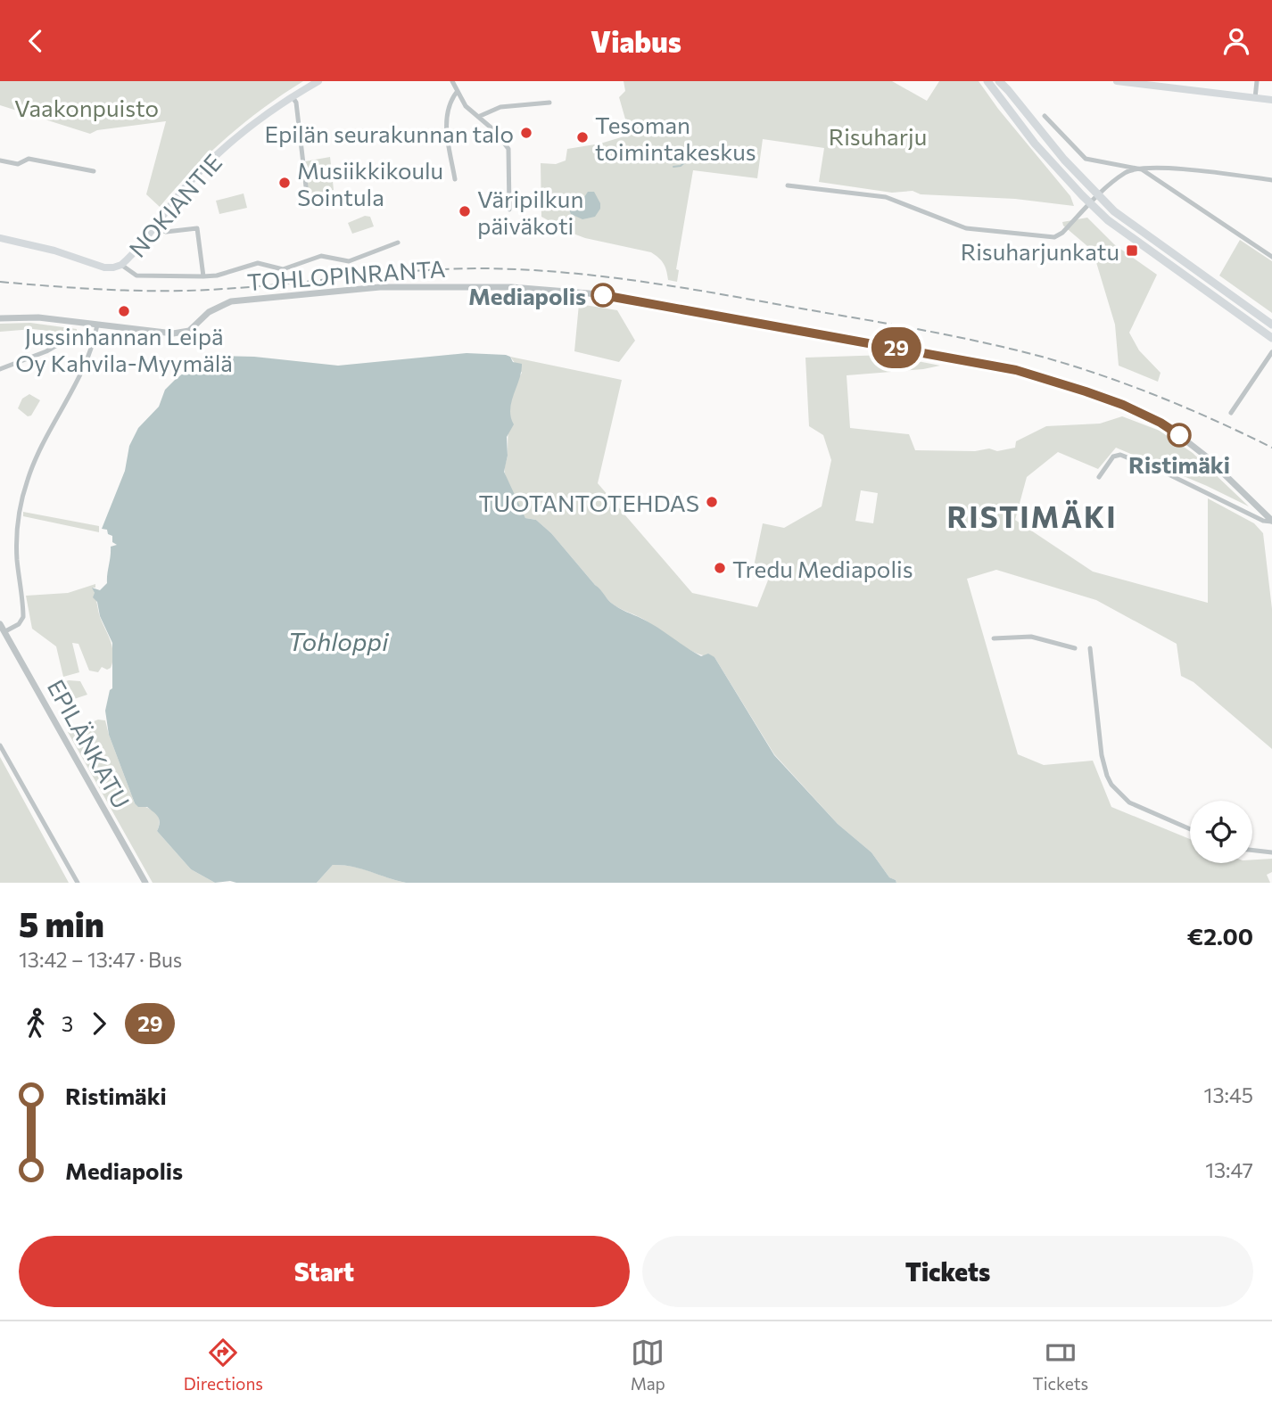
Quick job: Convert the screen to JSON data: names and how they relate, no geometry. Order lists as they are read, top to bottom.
{
  "streets": {
    "main road": ["NOKIANTIE"],
    "street": ["TOHLOPINRANTA", "EPILÄNKATU"]
  },
  "districts": ["RISTIMÄKI"],
  "water": ["Tohloppi"],
  "parks": ["Vaakonpuisto", "Risuharju"],
  "places": {
    "other": [
      "Epilän seurakunnan talo",
      "Tesoman toimintakeskus",
      "Musiikkikoulu Sointula",
      "Väripilkun päiväkoti",
      "Mediapolis",
      "Jussinhannan Leipä Oy Kahvila-Myymälä",
      "Ristimäki",
      "TUOTANTOTEHDAS",
      "Tredu Mediapolis"
    ],
    "transit": ["Risuharjunkatu"]
  },
  "lines": ["bus line 29"],
  "page": {
    "header": "Viabus",
    "on_map": "29",
    "heading": ["5 min", "13:42 – 13:47 · Bus", "€2.00"],
    "legs": ["3", "29"],
    "list": [
      {
        "name": "Ristimäki",
        "value": "13:45"
      },
      {
        "name": "Mediapolis",
        "value": "13:47"
      }
    ],
    "buttons": ["Start", "Tickets"],
    "tabs": ["Directions", "Map", "Tickets"]
  }
}
